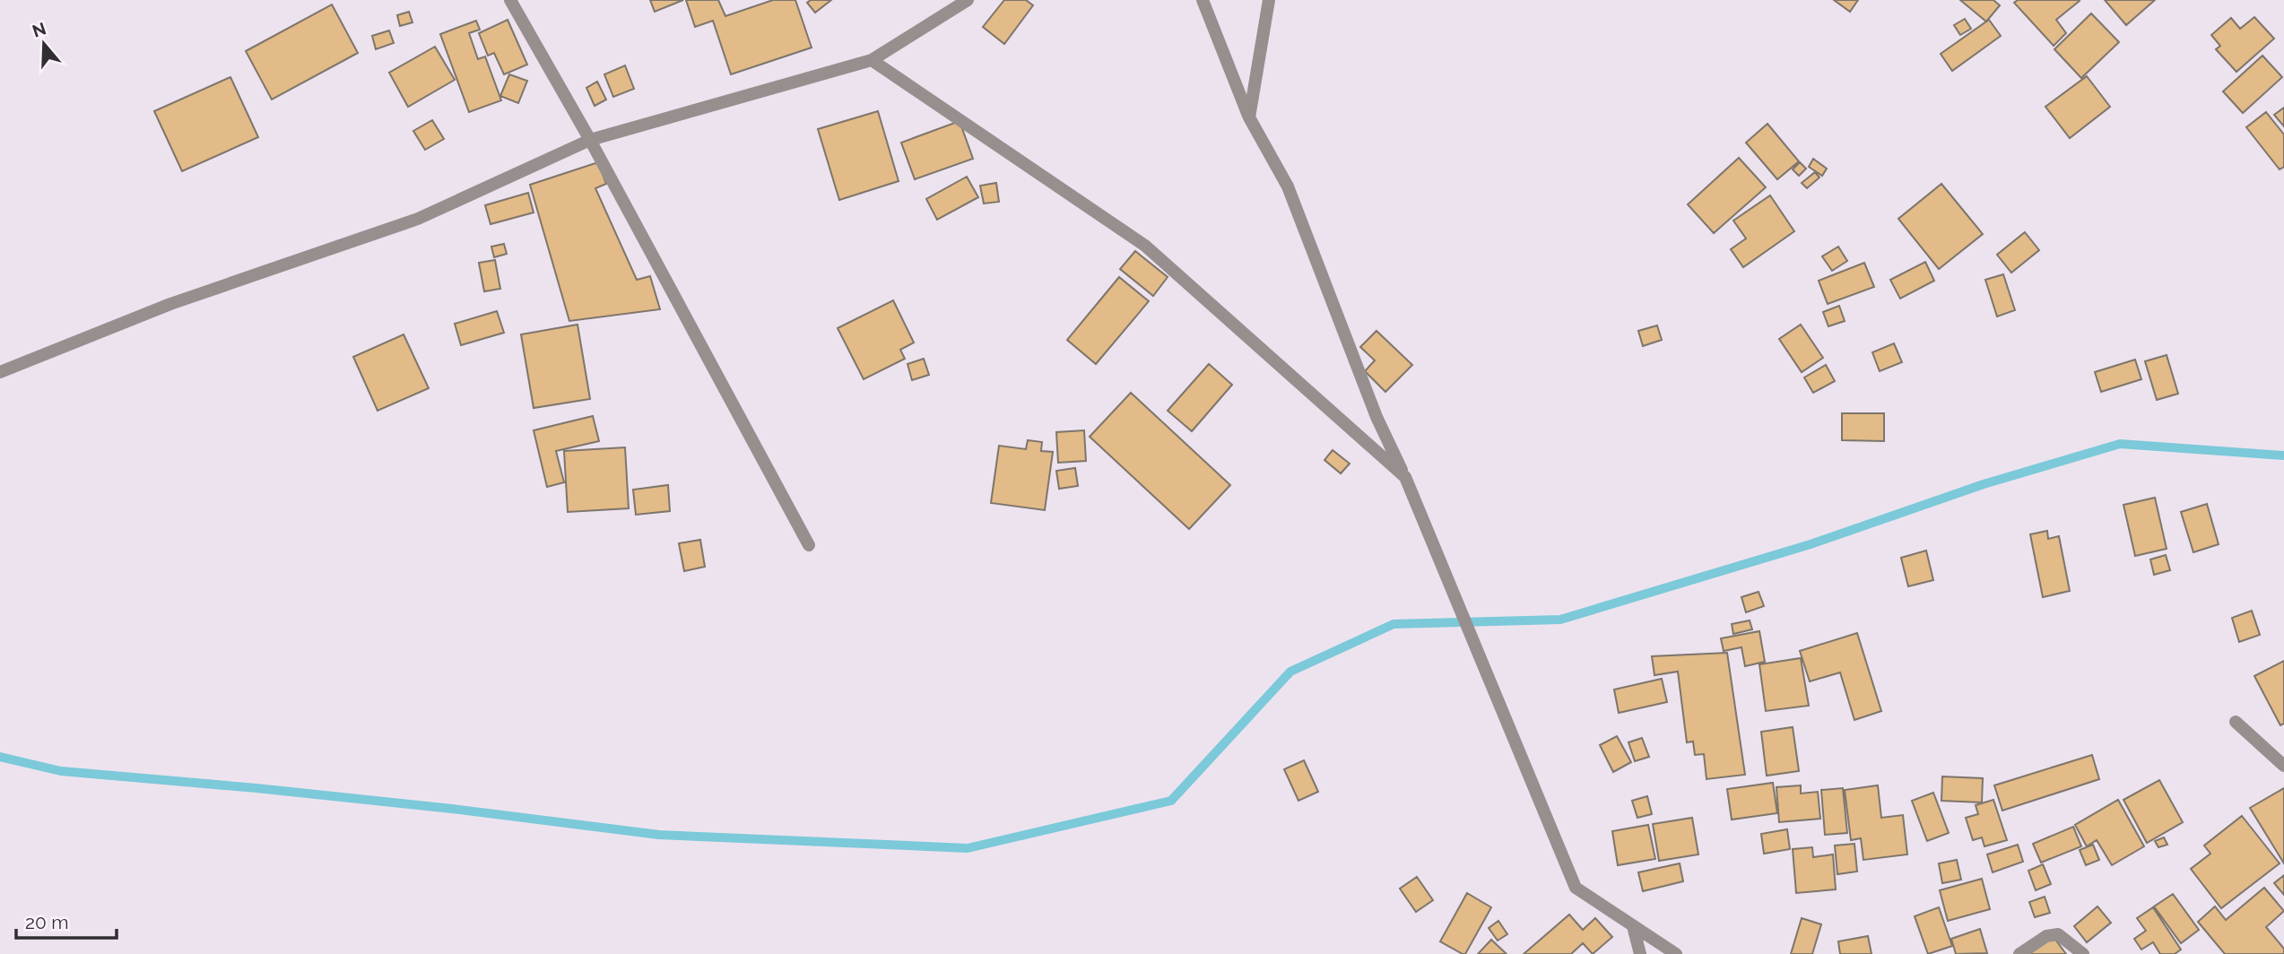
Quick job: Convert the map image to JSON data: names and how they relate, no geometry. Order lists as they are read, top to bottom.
{
  "scale_bar": "20 m",
  "north": "top"
}
